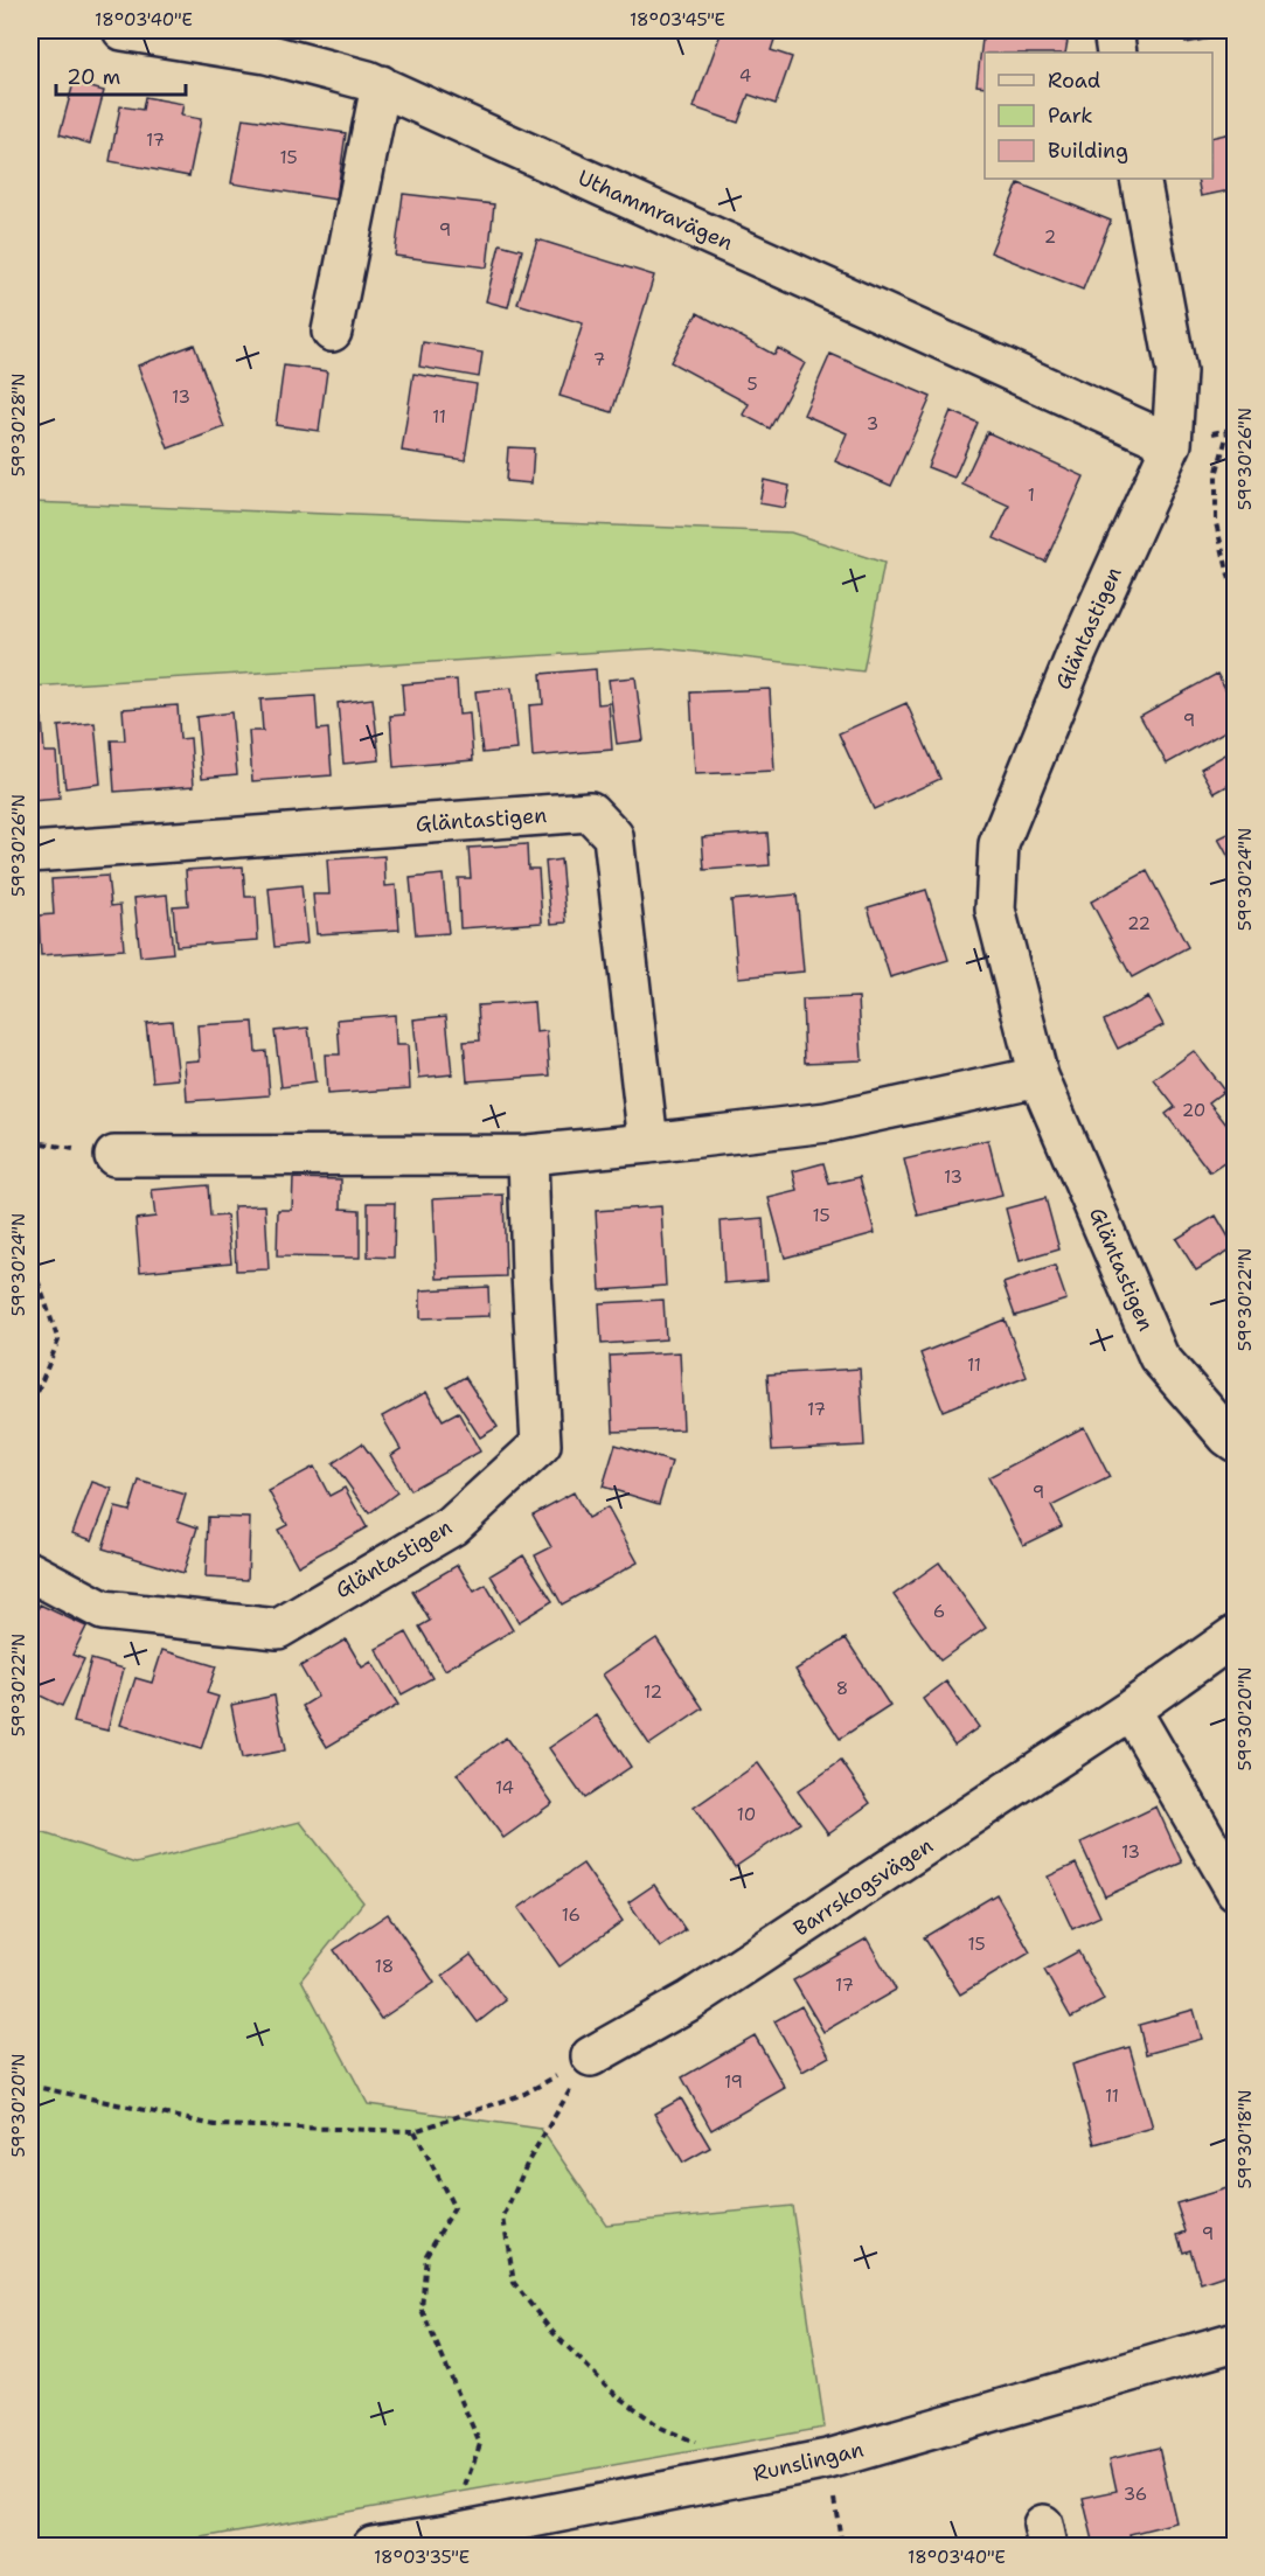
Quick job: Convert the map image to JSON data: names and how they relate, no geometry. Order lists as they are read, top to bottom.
{
  "streets": {
    "street": [
      "Uthammravägen",
      "Gläntastigen",
      "Barrskogsvägen",
      "Runslingan"
    ]
  },
  "crossings": [
    ["Uthammravägen", "Gläntastigen"]
  ],
  "house_numbers": [
    "4",
    "17",
    "15",
    "9",
    "2",
    "7",
    "5",
    "13",
    "11",
    "3",
    "1",
    "9",
    "22",
    "20",
    "13",
    "15",
    "11",
    "17",
    "9",
    "6",
    "8",
    "12",
    "14",
    "10",
    "13",
    "16",
    "15",
    "18",
    "17",
    "19",
    "11",
    "9",
    "36"
  ],
  "legend": ["Road", "Park", "Building"],
  "scale_bar": "20 m",
  "coordinates": [
    "18°03'40\"E",
    "18°03'45\"E",
    "59°30'28\"N",
    "59°30'26\"N",
    "59°30'24\"N",
    "59°30'22\"N",
    "59°30'20\"N",
    "59°30'18\"N",
    "18°03'35\"E"
  ]
}
